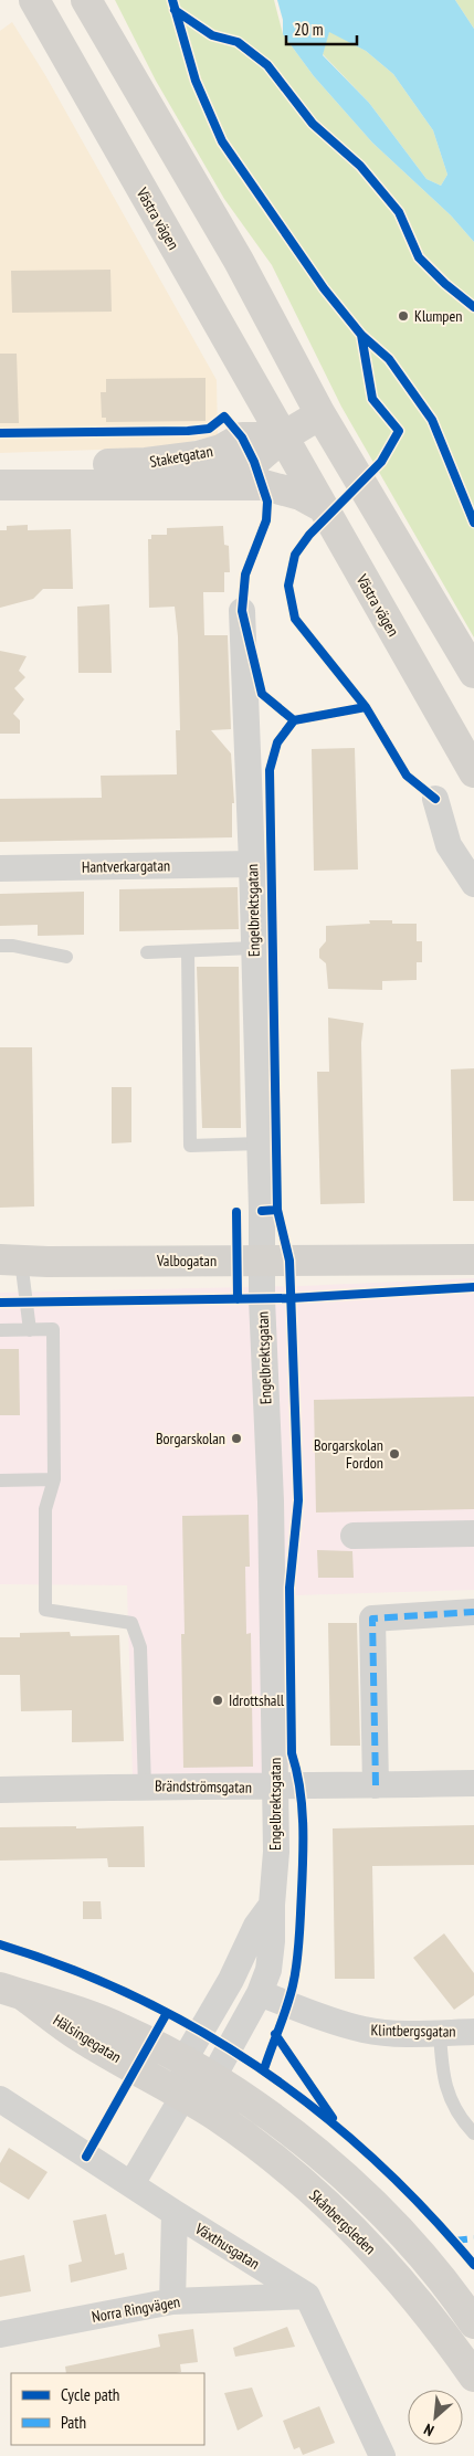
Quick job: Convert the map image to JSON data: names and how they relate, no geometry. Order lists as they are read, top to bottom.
{
  "streets": {
    "main road": [
      "Västra vägen",
      "Staketgatan",
      "Valbogatan",
      "Hälsingegatan",
      "Skånbergsleden"
    ],
    "street": [
      "Hantverkargatan",
      "Engelbrektsgatan",
      "Brändströmsgatan",
      "Klintbergsgatan",
      "Växthusgatan",
      "Norra Ringvägen"
    ]
  },
  "crossings": [
    ["Västra vägen", "Staketgatan"],
    ["Hantverkargatan", "Engelbrektsgatan"],
    ["Engelbrektsgatan", "Valbogatan"],
    ["Engelbrektsgatan", "Brändströmsgatan"],
    ["Engelbrektsgatan", "Klintbergsgatan"],
    ["Engelbrektsgatan", "Hälsingegatan"],
    ["Engelbrektsgatan", "Skånbergsleden"],
    ["Hälsingegatan", "Skånbergsleden"],
    ["Växthusgatan", "Norra Ringvägen"]
  ],
  "places": [
    "Klumpen",
    "Borgarskolan",
    "Borgarskolan Fordon",
    "Idrottshall"
  ],
  "legend": ["Cycle path", "Path"],
  "scale_bar": "20 m",
  "north": "bottom left"
}
